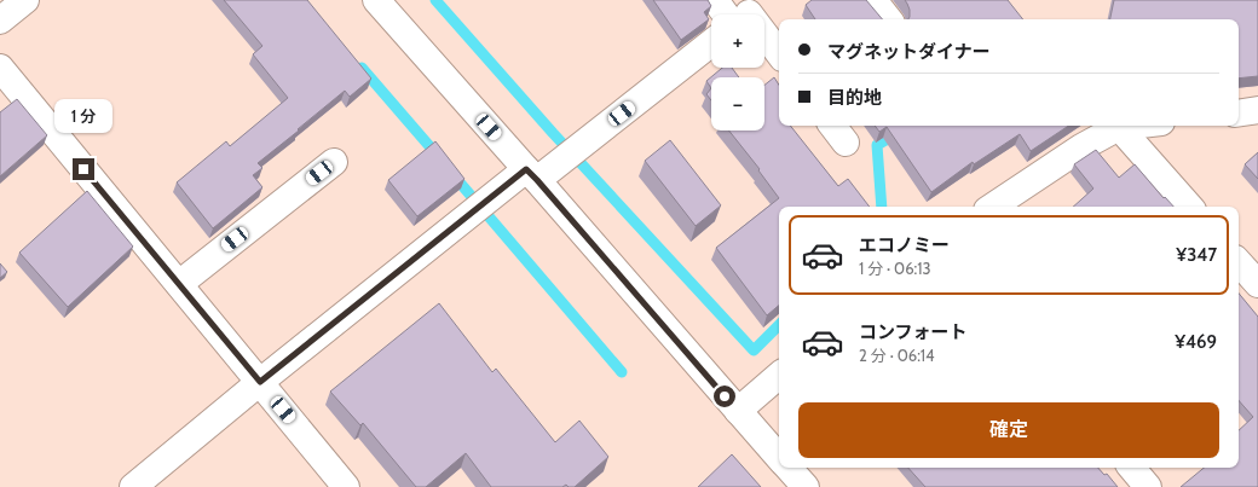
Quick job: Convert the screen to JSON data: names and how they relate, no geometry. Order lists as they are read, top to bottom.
{
  "page": {
    "map_buttons": ["+", "−"],
    "banner": ["マグネットダイナー", "目的地"],
    "bubble": "1 分",
    "list": [
      {
        "name": "エコノミー",
        "note": "1 分 · 06:13",
        "value": "¥347"
      },
      {
        "name": "コンフォート",
        "note": "2 分 · 06:14",
        "value": "¥469"
      }
    ],
    "buttons": "確定"
  }
}
